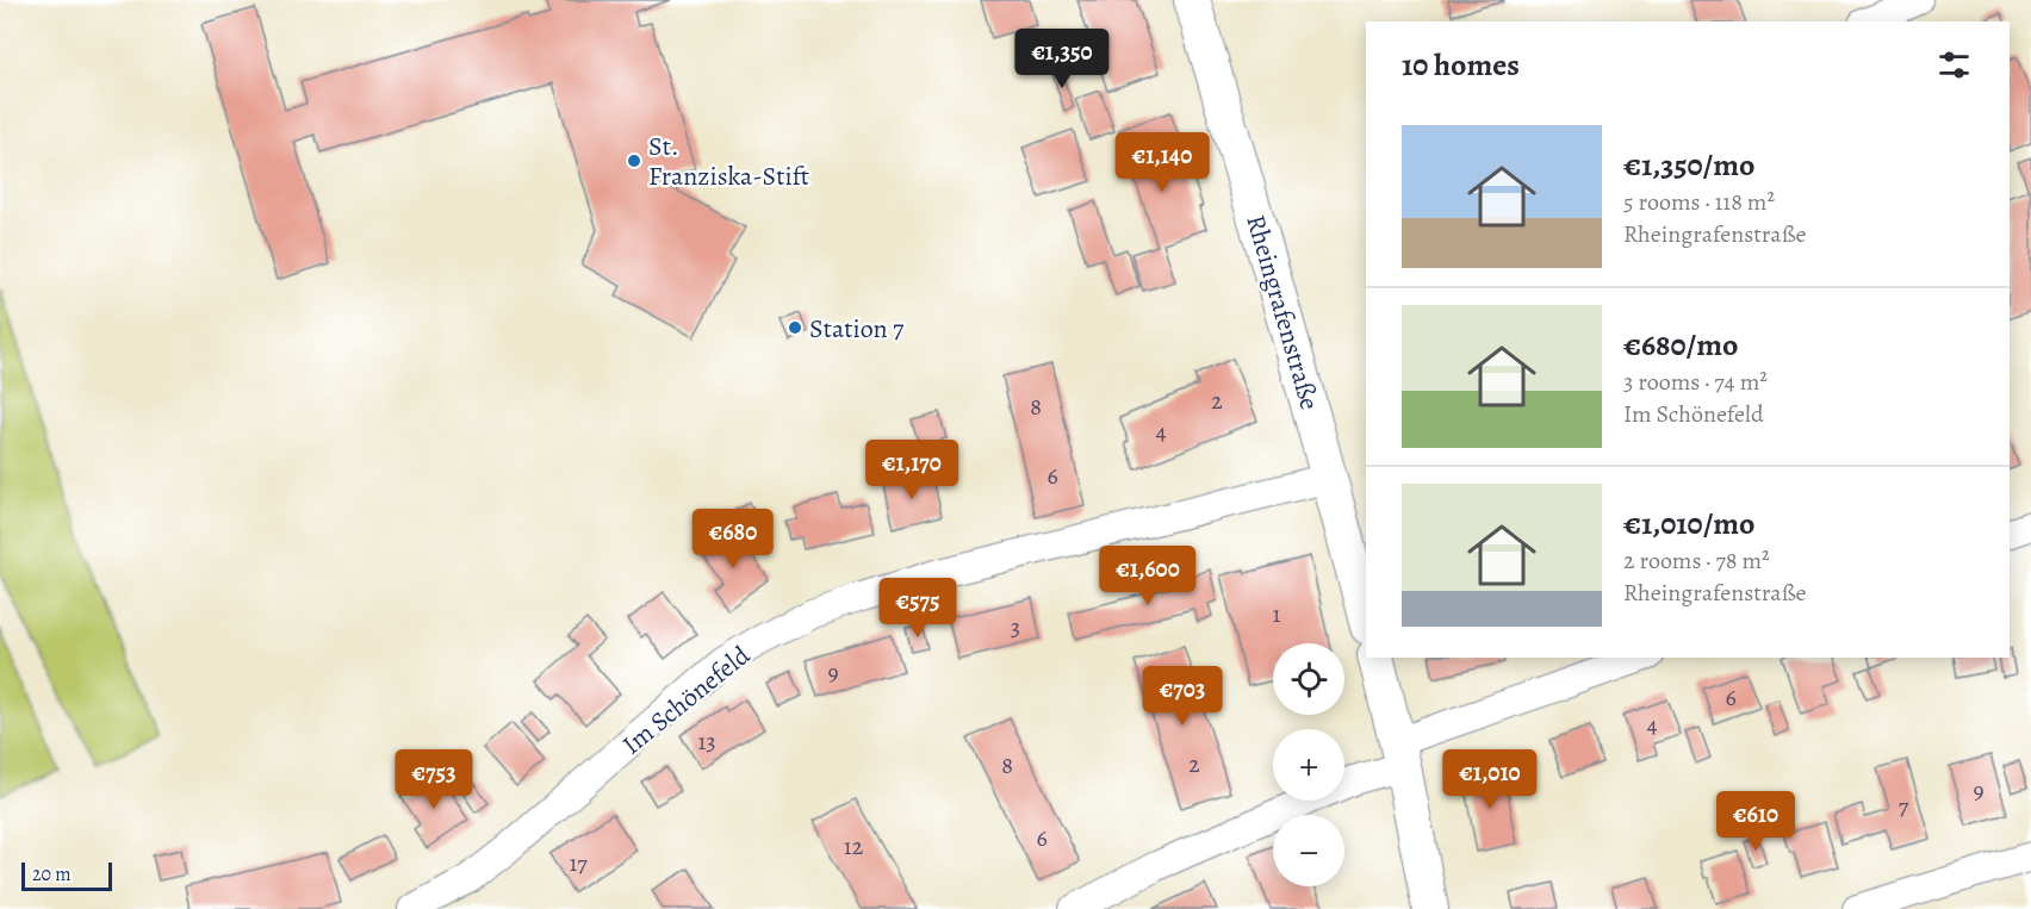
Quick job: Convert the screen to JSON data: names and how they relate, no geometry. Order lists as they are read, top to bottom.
{
  "streets": {
    "street": ["Rheingrafenstraße", "Im Schönefeld"]
  },
  "crossings": [
    ["Rheingrafenstraße", "Im Schönefeld"]
  ],
  "places": ["St. Franziska-Stift", "Station 7"],
  "house_numbers": [
    "2",
    "8",
    "4",
    "6",
    "1",
    "3",
    "9",
    "6",
    "4",
    "13",
    "2",
    "8",
    "9",
    "7",
    "6",
    "12",
    "17"
  ],
  "scale_bar": "20 m",
  "page": {
    "heading": "10 homes",
    "price": [
      "€1,350",
      "€1,140",
      "€1,170",
      "€680",
      "€1,600",
      "€575",
      "€703",
      "€753",
      "€1,010",
      "€610"
    ],
    "list": [
      {
        "name": "€1,350/mo",
        "note": "5 rooms · 118 m² · Rheingrafenstraße"
      },
      {
        "name": "€680/mo",
        "note": "3 rooms · 74 m² · Im Schönefeld"
      },
      {
        "name": "€1,010/mo",
        "note": "2 rooms · 78 m² · Rheingrafenstraße"
      }
    ],
    "map_buttons": ["+", "−"],
    "scale": "20 m"
  }
}
